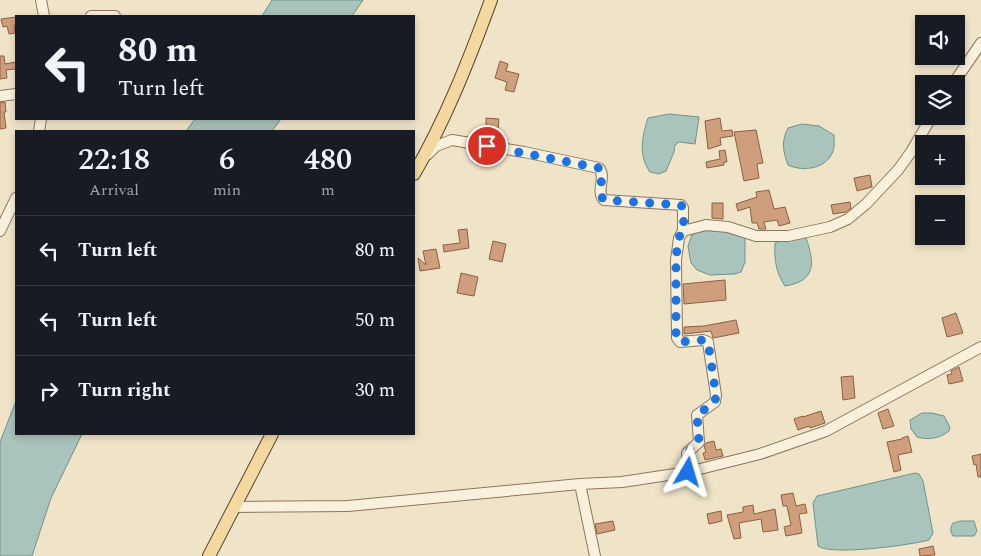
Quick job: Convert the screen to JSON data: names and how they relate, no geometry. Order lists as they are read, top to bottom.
{
  "page": {
    "map_buttons": ["+", "−"],
    "turn": ["80 m", "Turn left"],
    "eta": [
      "22:18",
      "Arrival",
      "6",
      "min",
      "480",
      "m"
    ],
    "list": [
      {
        "name": "Turn left",
        "value": "80 m"
      },
      {
        "name": "Turn left",
        "value": "50 m"
      },
      {
        "name": "Turn right",
        "value": "30 m"
      }
    ]
  }
}
